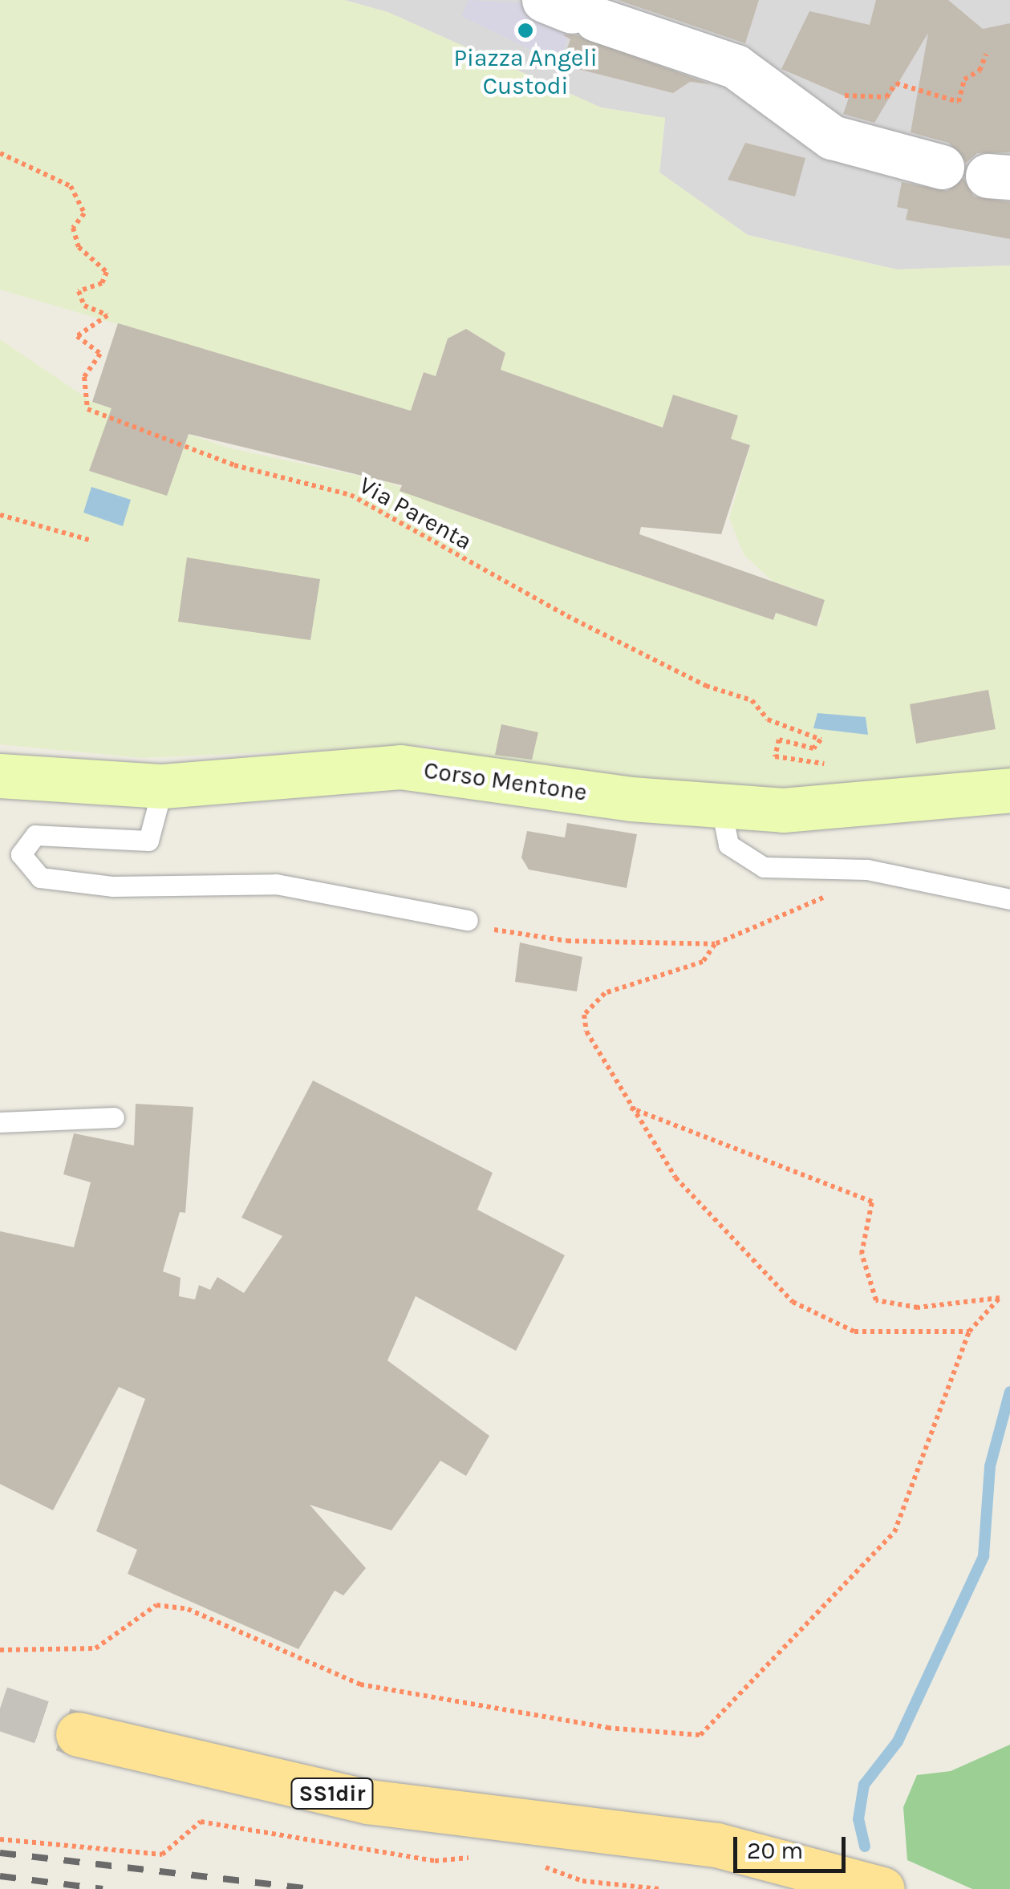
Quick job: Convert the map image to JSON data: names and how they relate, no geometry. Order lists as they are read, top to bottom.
{
  "streets": {
    "main road": ["Corso Mentone", "SS1dir"],
    "path": ["Via Parenta"]
  },
  "places": ["Piazza Angeli Custodi"],
  "scale_bar": "20 m"
}
